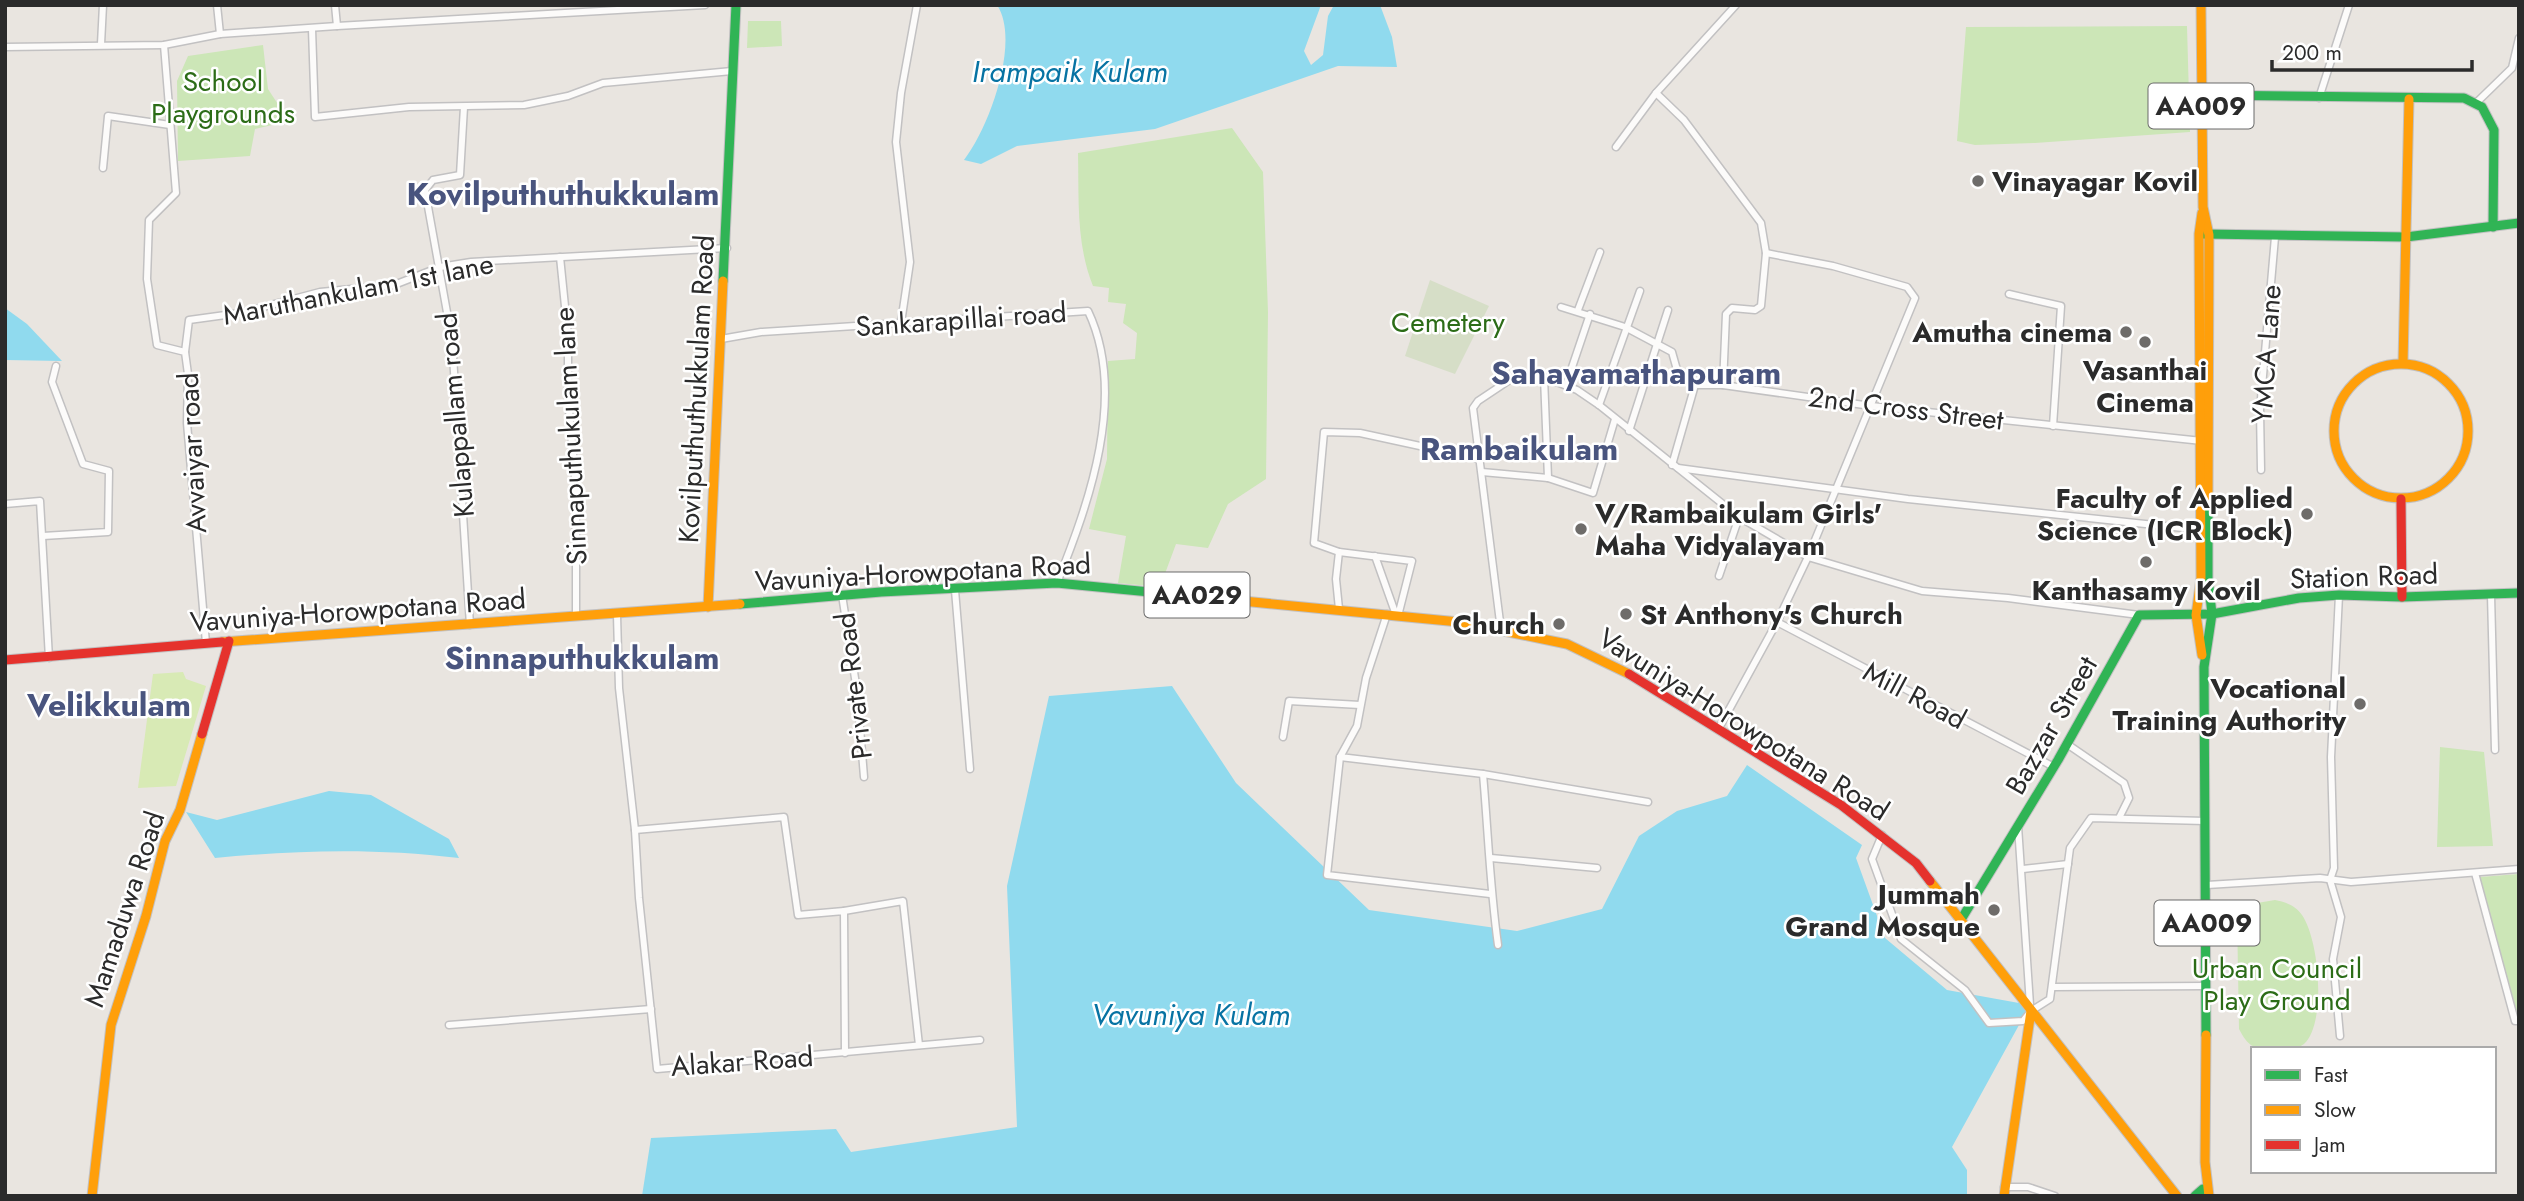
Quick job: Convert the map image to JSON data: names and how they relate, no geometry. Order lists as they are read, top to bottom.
{
  "streets": {
    "main road": [
      "AA009",
      "Kovilputhuthukkulam Road",
      "Vavuniya-Horowpotana Road",
      "Station Road",
      "AA029",
      "Bazzar Street",
      "Mamaduwa Road"
    ],
    "street": [
      "Maruthankulam 1st lane",
      "Sankarapillai road",
      "YMCA Lane",
      "2nd Cross Street",
      "Kulappallam road",
      "Sinnaputhukulam lane",
      "Avvaiyar road",
      "Private Road",
      "Mill Road",
      "Alakar Road"
    ]
  },
  "crossings": [
    ["AA009", "2nd Cross Street"],
    ["AA009", "Station Road"],
    ["Maruthankulam 1st lane", "Kovilputhuthukkulam Road"],
    ["Maruthankulam 1st lane", "Kulappallam road"],
    ["Maruthankulam 1st lane", "Sinnaputhukulam lane"],
    ["Maruthankulam 1st lane", "Avvaiyar road"],
    ["Sankarapillai road", "Kovilputhuthukkulam Road"],
    ["Sankarapillai road", "Vavuniya-Horowpotana Road"],
    ["Kovilputhuthukkulam Road", "Vavuniya-Horowpotana Road"],
    ["Kulappallam road", "Vavuniya-Horowpotana Road"],
    ["Sinnaputhukulam lane", "Vavuniya-Horowpotana Road"],
    ["Avvaiyar road", "Vavuniya-Horowpotana Road"],
    ["Vavuniya-Horowpotana Road", "Private Road"],
    ["Vavuniya-Horowpotana Road", "Bazzar Street"],
    ["Vavuniya-Horowpotana Road", "Mamaduwa Road"],
    ["Vavuniya-Horowpotana Road", "Alakar Road"],
    ["Mill Road", "Bazzar Street"]
  ],
  "districts": [
    "Kovilputhuthukkulam",
    "Sahayamathapuram",
    "Rambaikulam",
    "Sinnaputhukkulam",
    "Velikkulam"
  ],
  "water": ["Irampaik Kulam", "Vavuniya Kulam"],
  "parks": ["School Playgrounds", "Cemetery", "Urban Council Play Ground"],
  "places": [
    "Vinayagar Kovil",
    "Amutha cinema",
    "Vasanthai Cinema",
    "Faculty of Applied Science (ICR Block)",
    "V/Rambaikulam Girls' Maha Vidyalayam",
    "Kanthasamy Kovil",
    "St Anthony's Church",
    "Church",
    "Vocational Training Authority",
    "Jummah Grand Mosque"
  ],
  "legend": ["Fast", "Slow", "Jam"],
  "scale_bar": "200 m"
}
